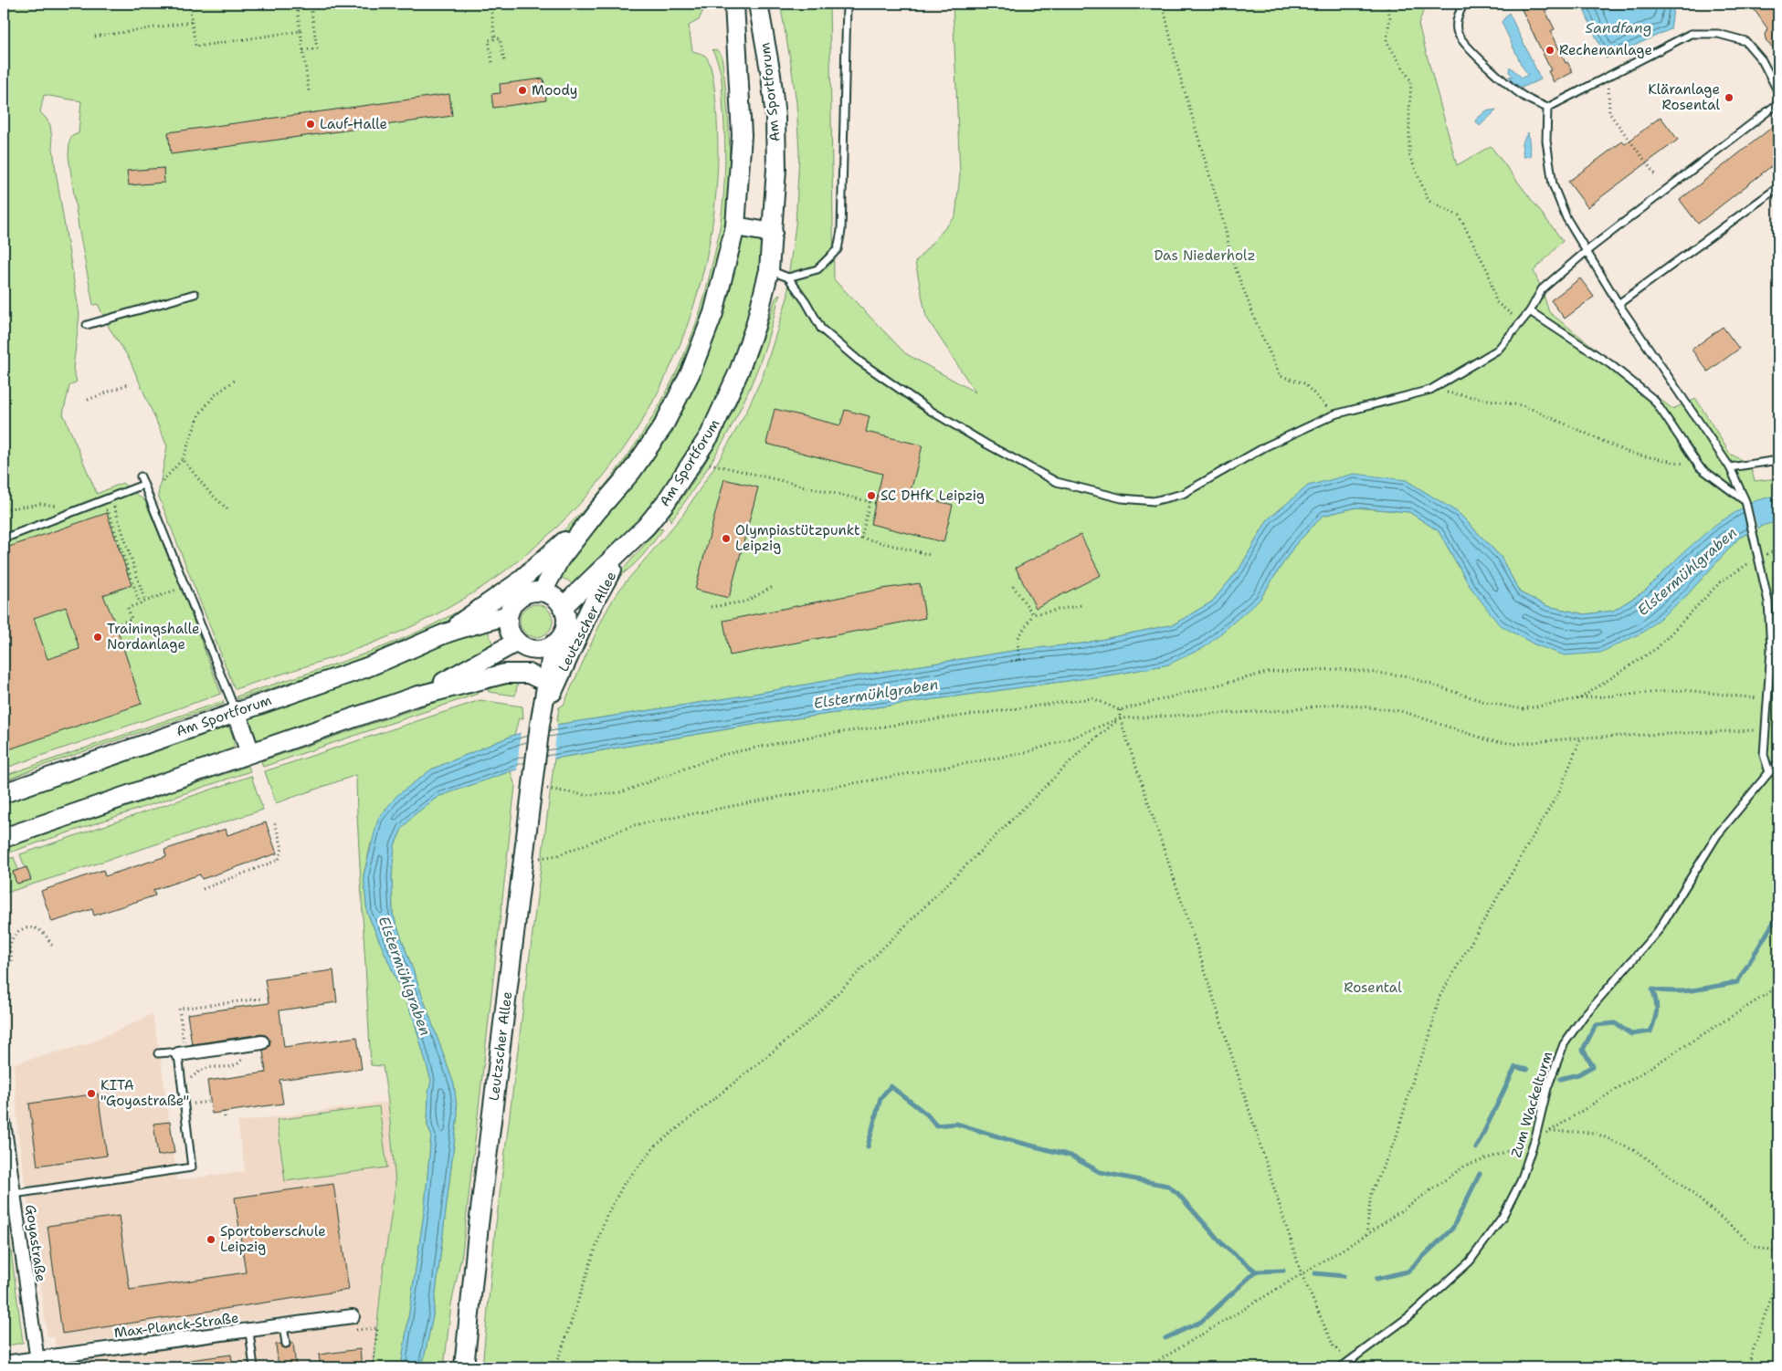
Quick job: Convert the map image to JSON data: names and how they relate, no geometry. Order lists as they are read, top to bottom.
{
  "streets": {
    "main road": ["Am Sportforum", "Leutzscher Allee"],
    "street": ["Goyastraße", "Max-Planck-Straße"],
    "lane": ["Zum Wackelturm"]
  },
  "crossings": [
    ["Am Sportforum", "Leutzscher Allee"],
    ["Goyastraße", "Max-Planck-Straße"]
  ],
  "water": ["Sandfang", "Elstermühlgraben"],
  "parks": ["Das Niederholz", "Rosental"],
  "places": [
    "Rechenanlage",
    "Moody",
    "Kläranlage Rosental",
    "Lauf-Halle",
    "SC DHfK Leipzig",
    "Olympiastützpunkt Leipzig",
    "Trainingshalle Nordanlage",
    "KITA \"Goyastraße\"",
    "Sportoberschule Leipzig"
  ]
}
